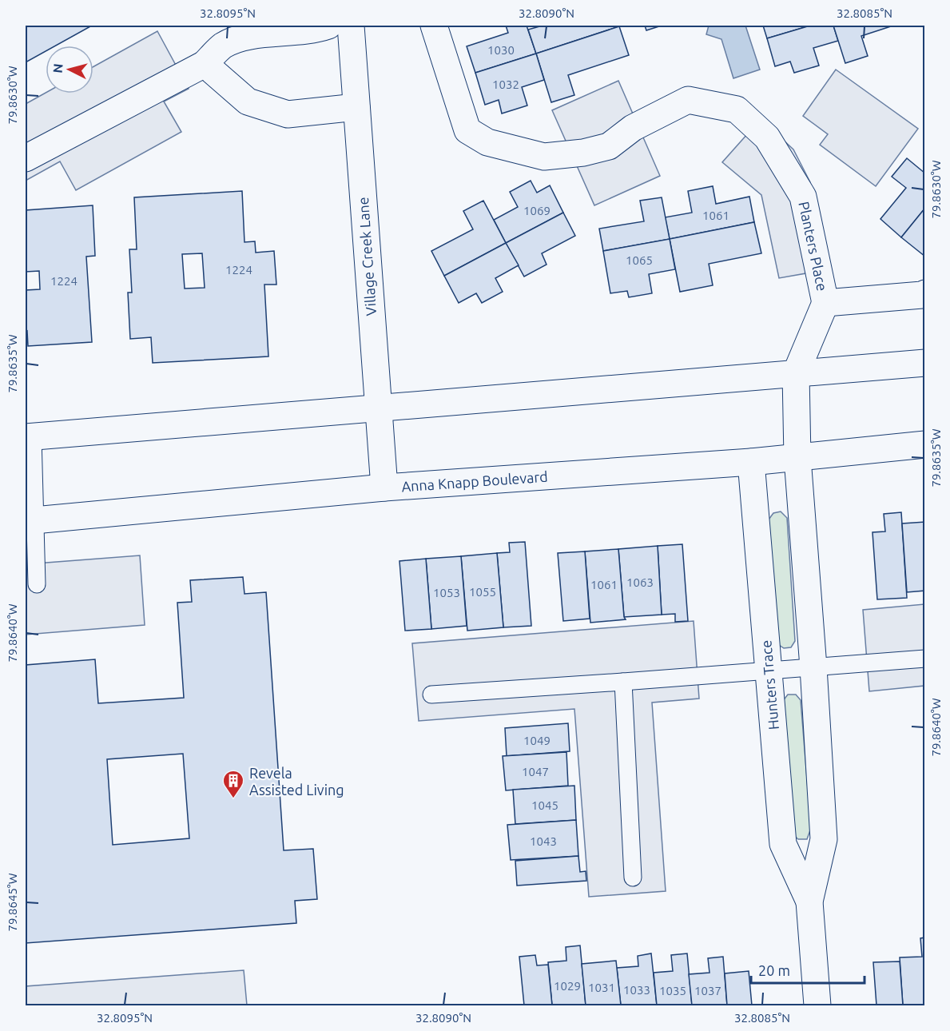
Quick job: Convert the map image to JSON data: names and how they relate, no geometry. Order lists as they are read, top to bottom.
{
  "streets": {
    "street": [
      "Planters Place",
      "Village Creek Lane",
      "Anna Knapp Boulevard",
      "Hunters Trace"
    ]
  },
  "crossings": [
    ["Village Creek Lane", "Anna Knapp Boulevard"],
    ["Anna Knapp Boulevard", "Hunters Trace"]
  ],
  "places": {
    "building": ["Revela Assisted Living"]
  },
  "house_numbers": [
    "1030",
    "1032",
    "1069",
    "1061",
    "1065",
    "1224",
    "1224",
    "1063",
    "1061",
    "1055",
    "1053",
    "1049",
    "1047",
    "1045",
    "1043",
    "1029",
    "1031",
    "1033",
    "1035",
    "1037"
  ],
  "scale_bar": "20 m",
  "north": "left",
  "coordinates": [
    "32.8095°N",
    "32.8090°N",
    "32.8085°N",
    "79.8630°W",
    "79.8635°W",
    "79.8640°W",
    "79.8645°W"
  ]
}
